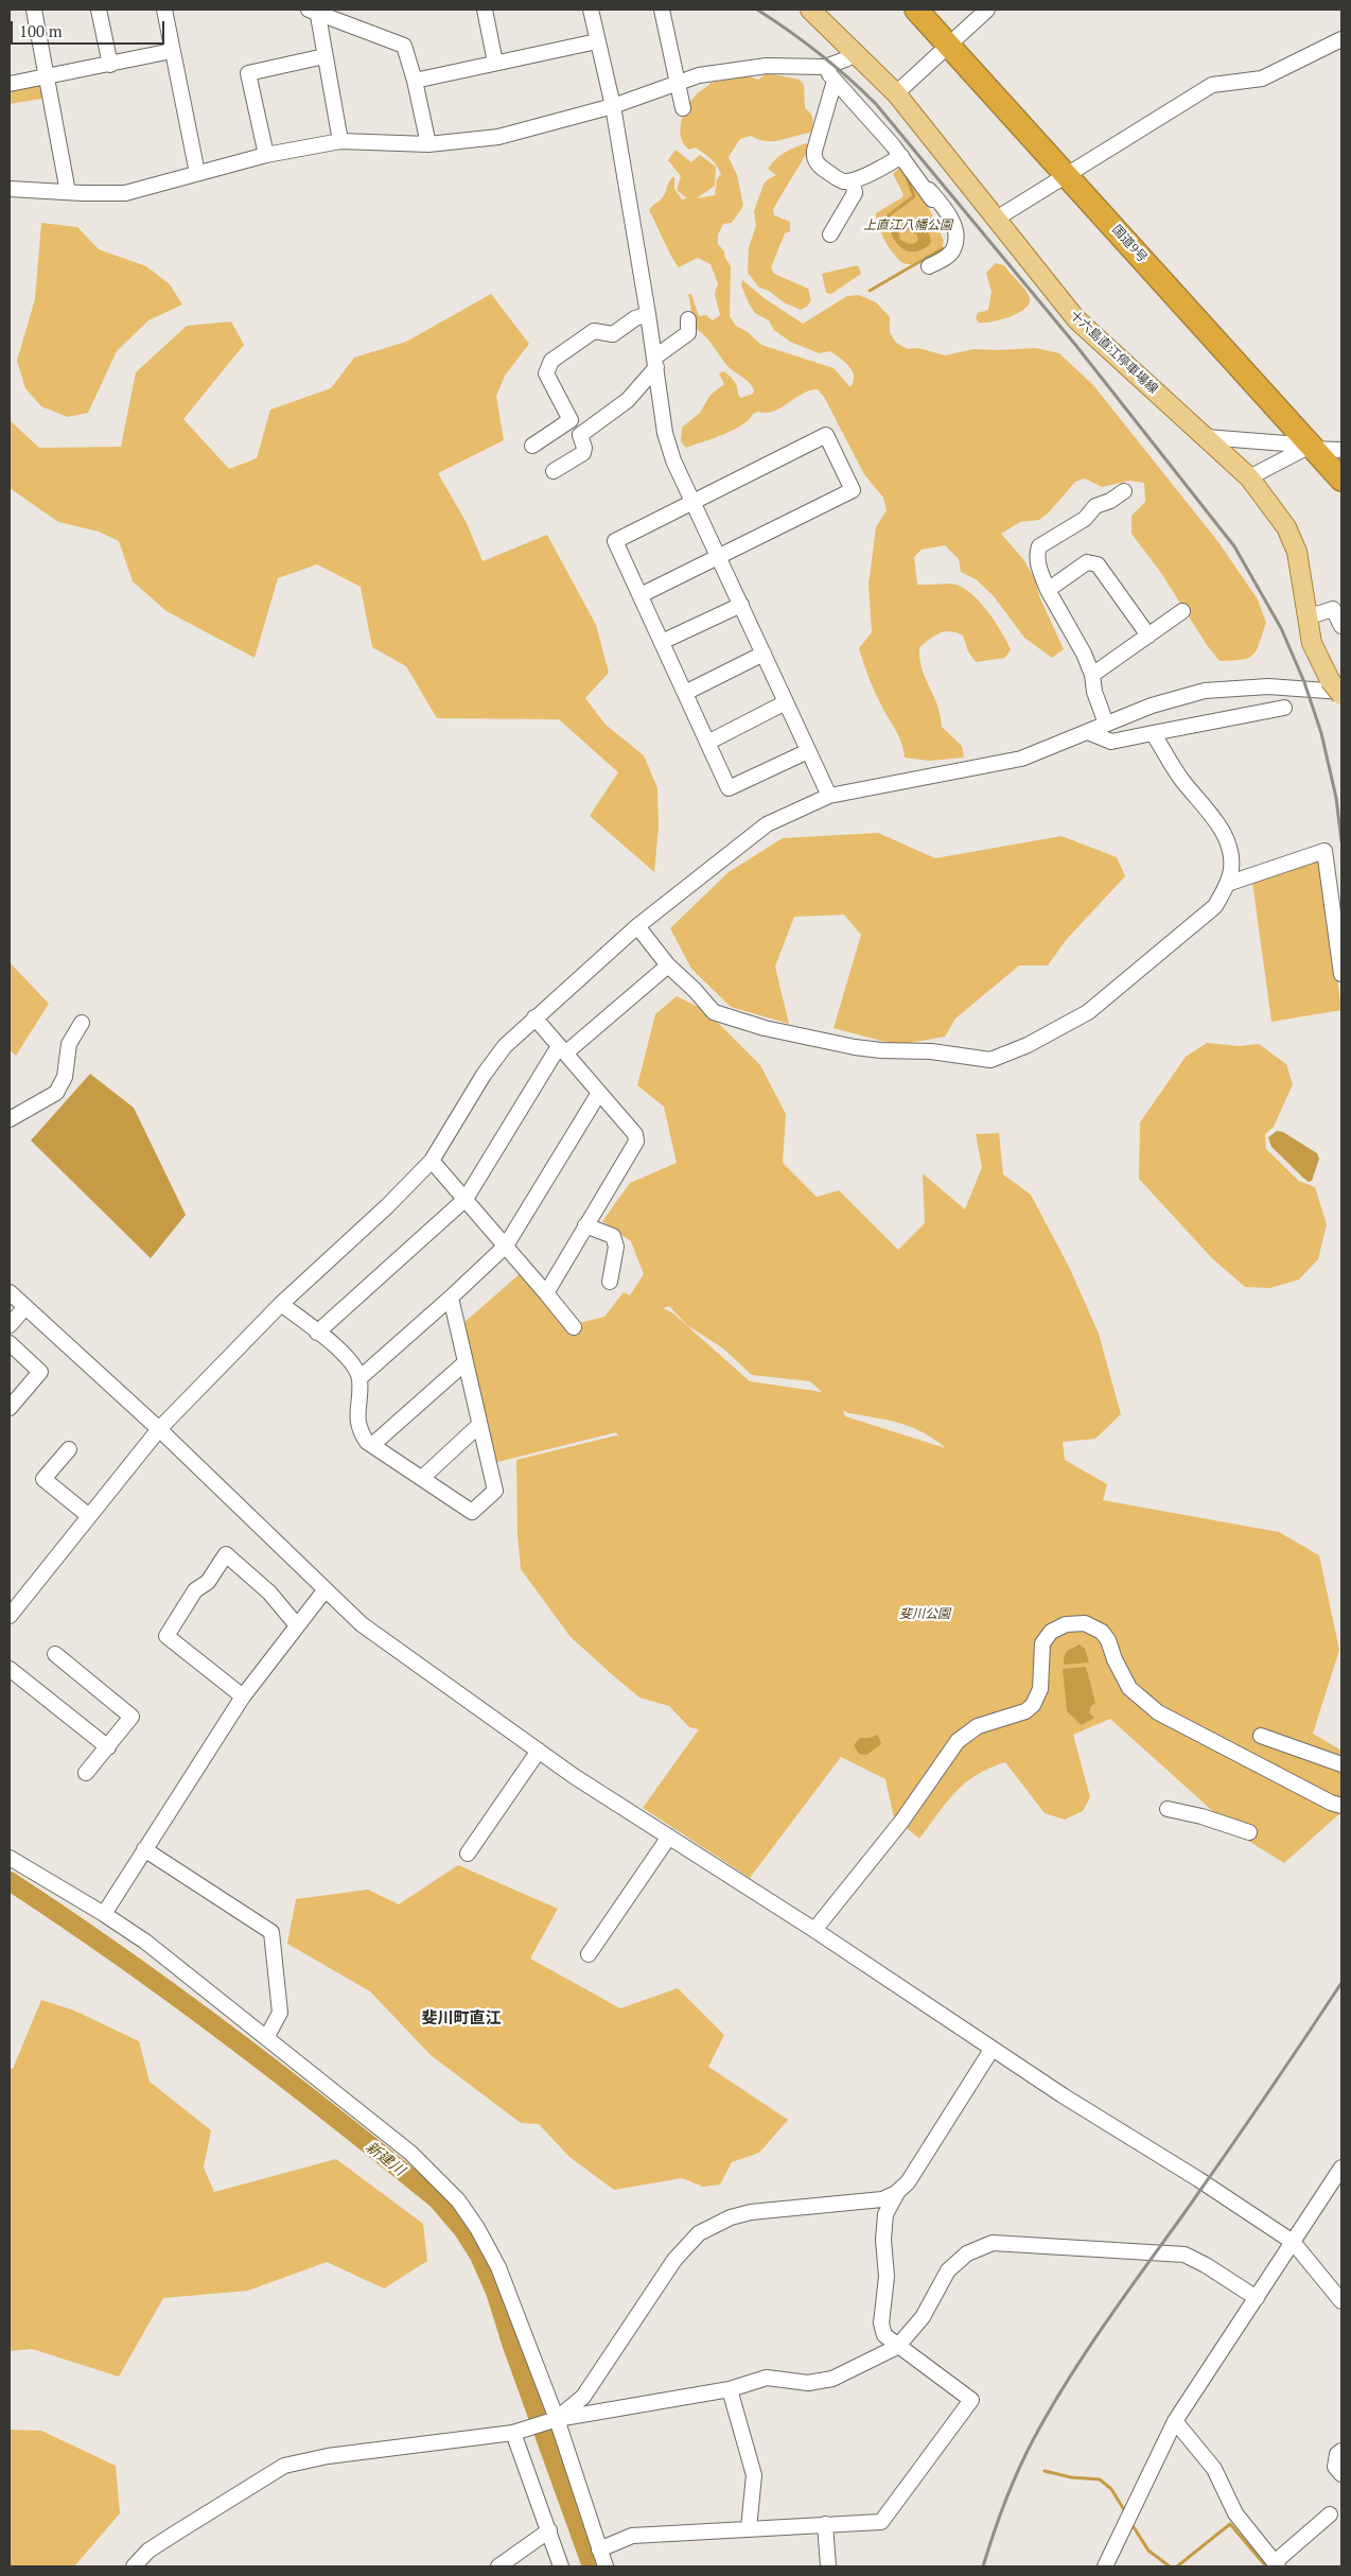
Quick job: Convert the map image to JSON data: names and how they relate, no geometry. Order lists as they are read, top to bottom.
{
  "streets": {
    "highway": ["国道9号"],
    "main road": ["十六島直江停車場線"]
  },
  "districts": ["斐川町直江"],
  "water": ["新建川"],
  "parks": ["上直江八幡公園", "斐川公園"],
  "scale_bar": "100 m"
}
